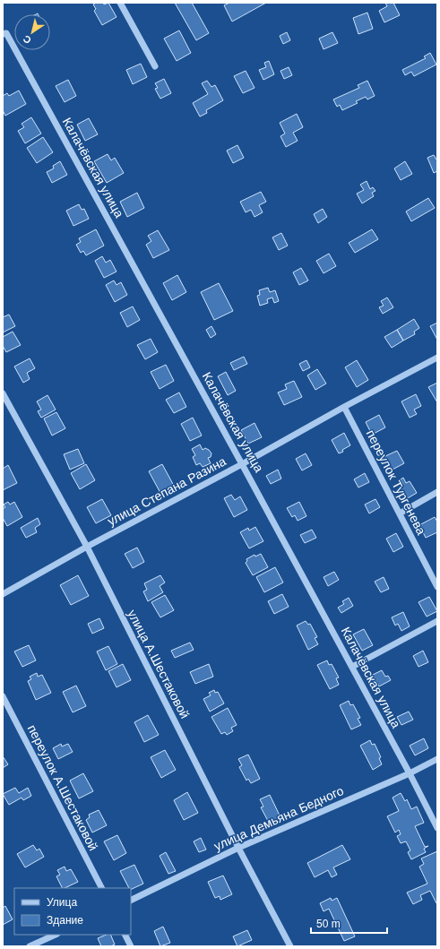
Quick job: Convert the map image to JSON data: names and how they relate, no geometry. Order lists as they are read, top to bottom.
{
  "streets": {
    "street": [
      "Калачёвская улица",
      "переулок Тургенева",
      "улица Степана Разина",
      "улица А.Шестаковой",
      "переулок А.Шестаковой",
      "улица Демьяна Бедного"
    ]
  },
  "crossings": [
    ["Калачёвская улица", "улица Степана Разина"],
    ["Калачёвская улица", "улица Демьяна Бедного"],
    ["переулок Тургенева", "улица Степана Разина"],
    ["улица Степана Разина", "улица А.Шестаковой"],
    ["улица А.Шестаковой", "улица Демьяна Бедного"]
  ],
  "legend": ["Улица", "Здание"],
  "scale_bar": "50 m",
  "north": "bottom left"
}
